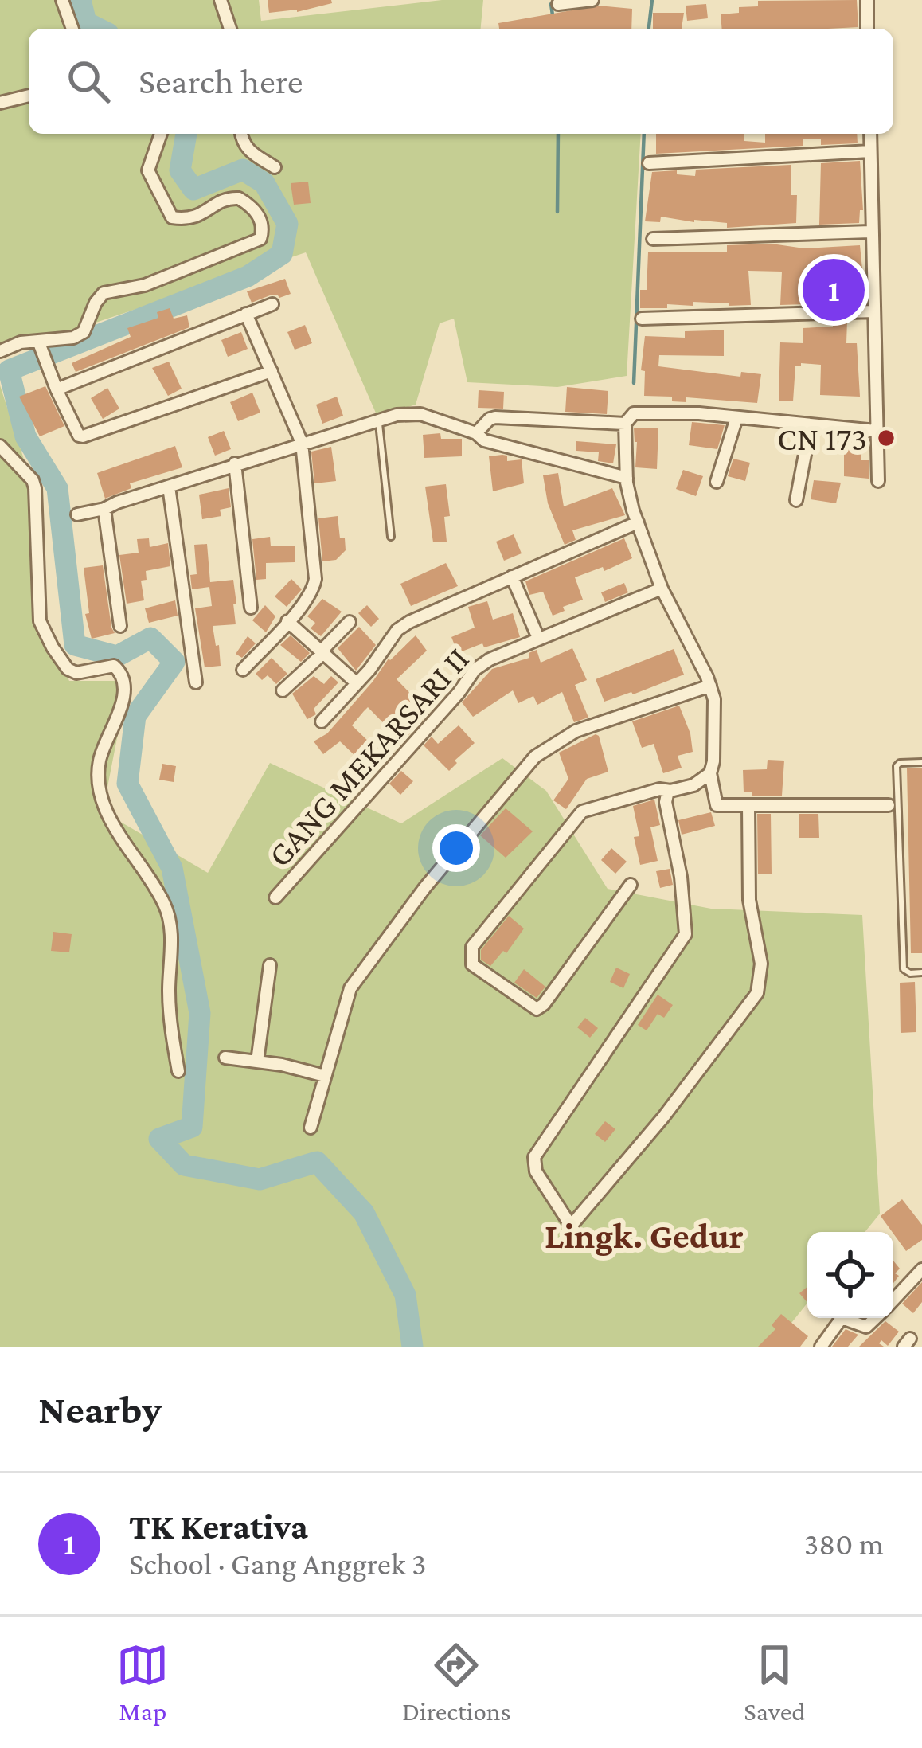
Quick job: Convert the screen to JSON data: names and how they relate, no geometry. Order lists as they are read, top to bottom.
{
  "streets": {
    "street": ["GANG MEKARSARI II"]
  },
  "districts": ["Lingk. Gedur"],
  "places": ["CN 173"],
  "page": {
    "search": "Search here",
    "pins": "1",
    "heading": "Nearby",
    "list": [
      {
        "mark": "1",
        "name": "TK Kerativa",
        "note": "School · Gang Anggrek 3",
        "value": "380 m"
      }
    ],
    "nav": ["Map", "Directions", "Saved"]
  }
}
